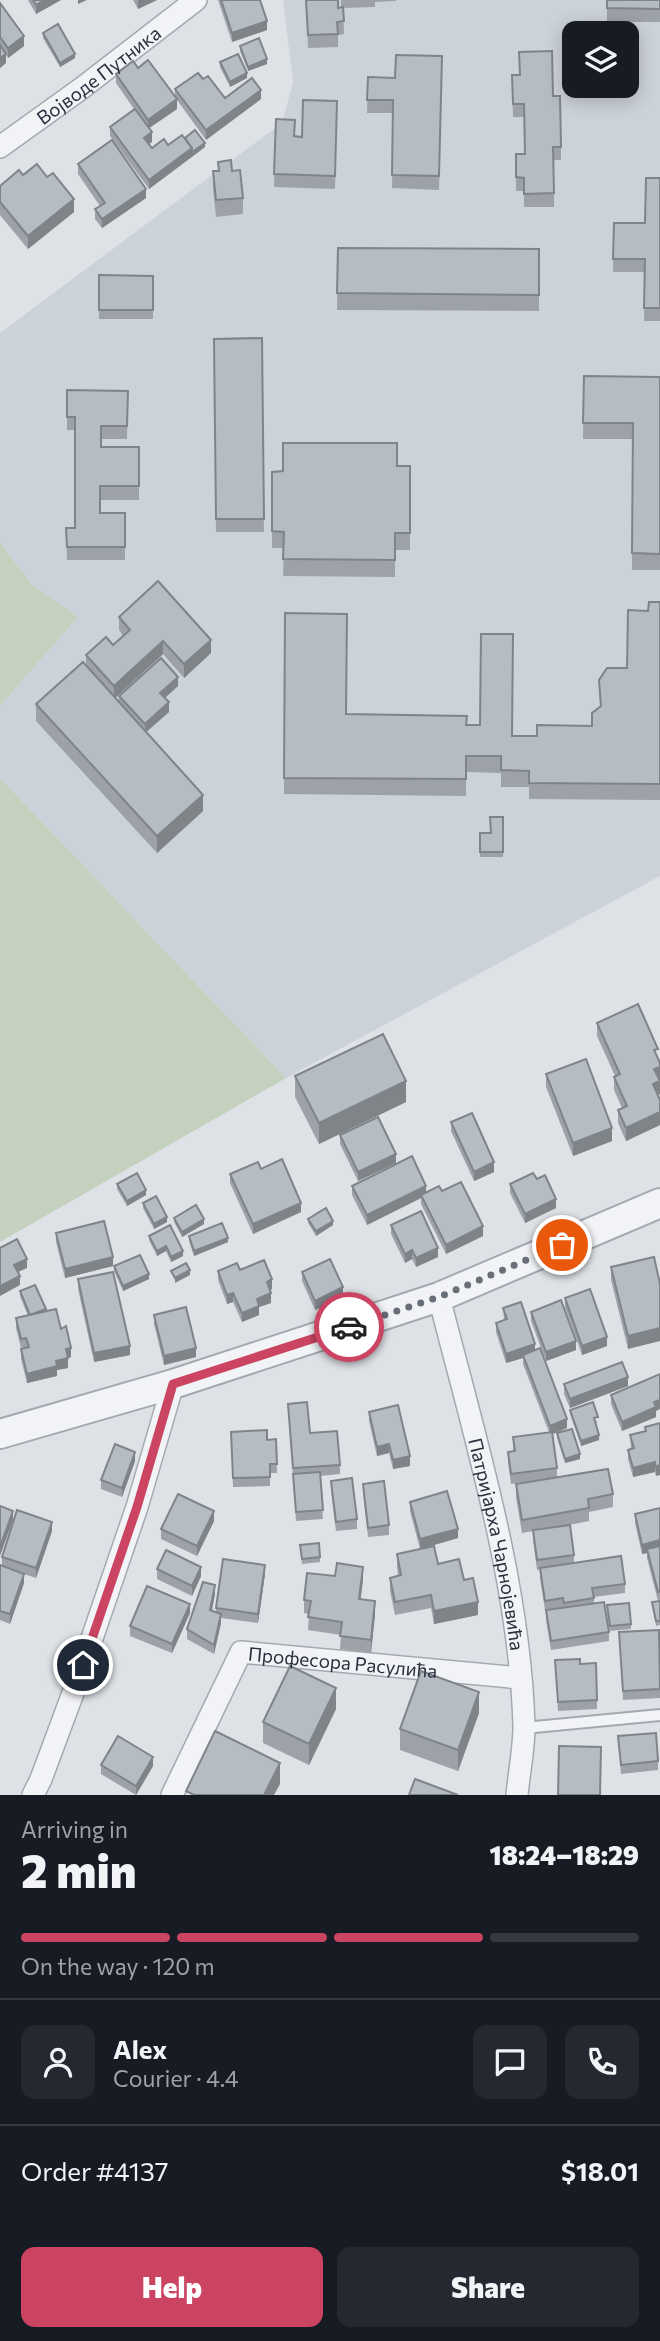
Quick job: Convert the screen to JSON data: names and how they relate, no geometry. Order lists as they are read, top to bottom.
{
  "streets": {
    "street": ["Војводе Путника", "Патријарха Чарнојевића", "Професора Расулића"]
  },
  "crossings": [
    ["Патријарха Чарнојевића", "Професора Расулића"]
  ],
  "page": {
    "heading": ["2 min", "Arriving in", "18:24–18:29"],
    "panel": [
      "Alex",
      "Courier · 4.4",
      "Order #4137",
      "$18.01"
    ],
    "bar": "On the way · 120 m",
    "buttons": ["Help", "Share"]
  }
}
